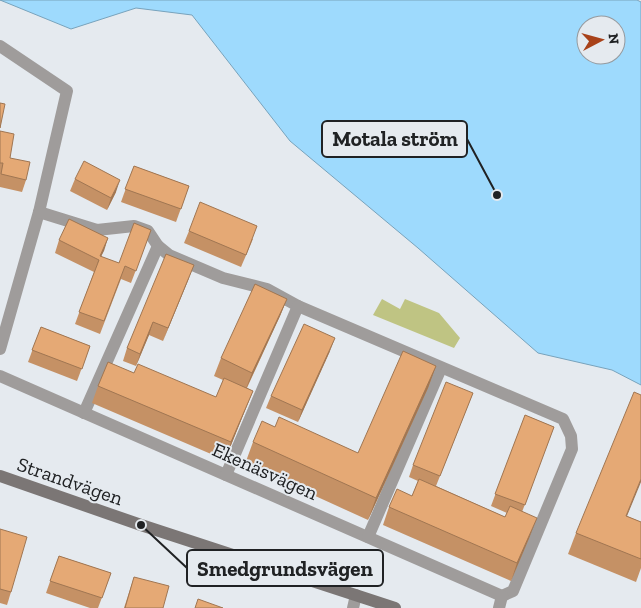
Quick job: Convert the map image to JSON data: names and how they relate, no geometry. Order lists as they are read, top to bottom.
{
  "streets": {
    "street": ["Ekenäsvägen", "Strandvägen"]
  },
  "places": ["Motala ström", "Smedgrundsvägen"],
  "north": "right"
}
